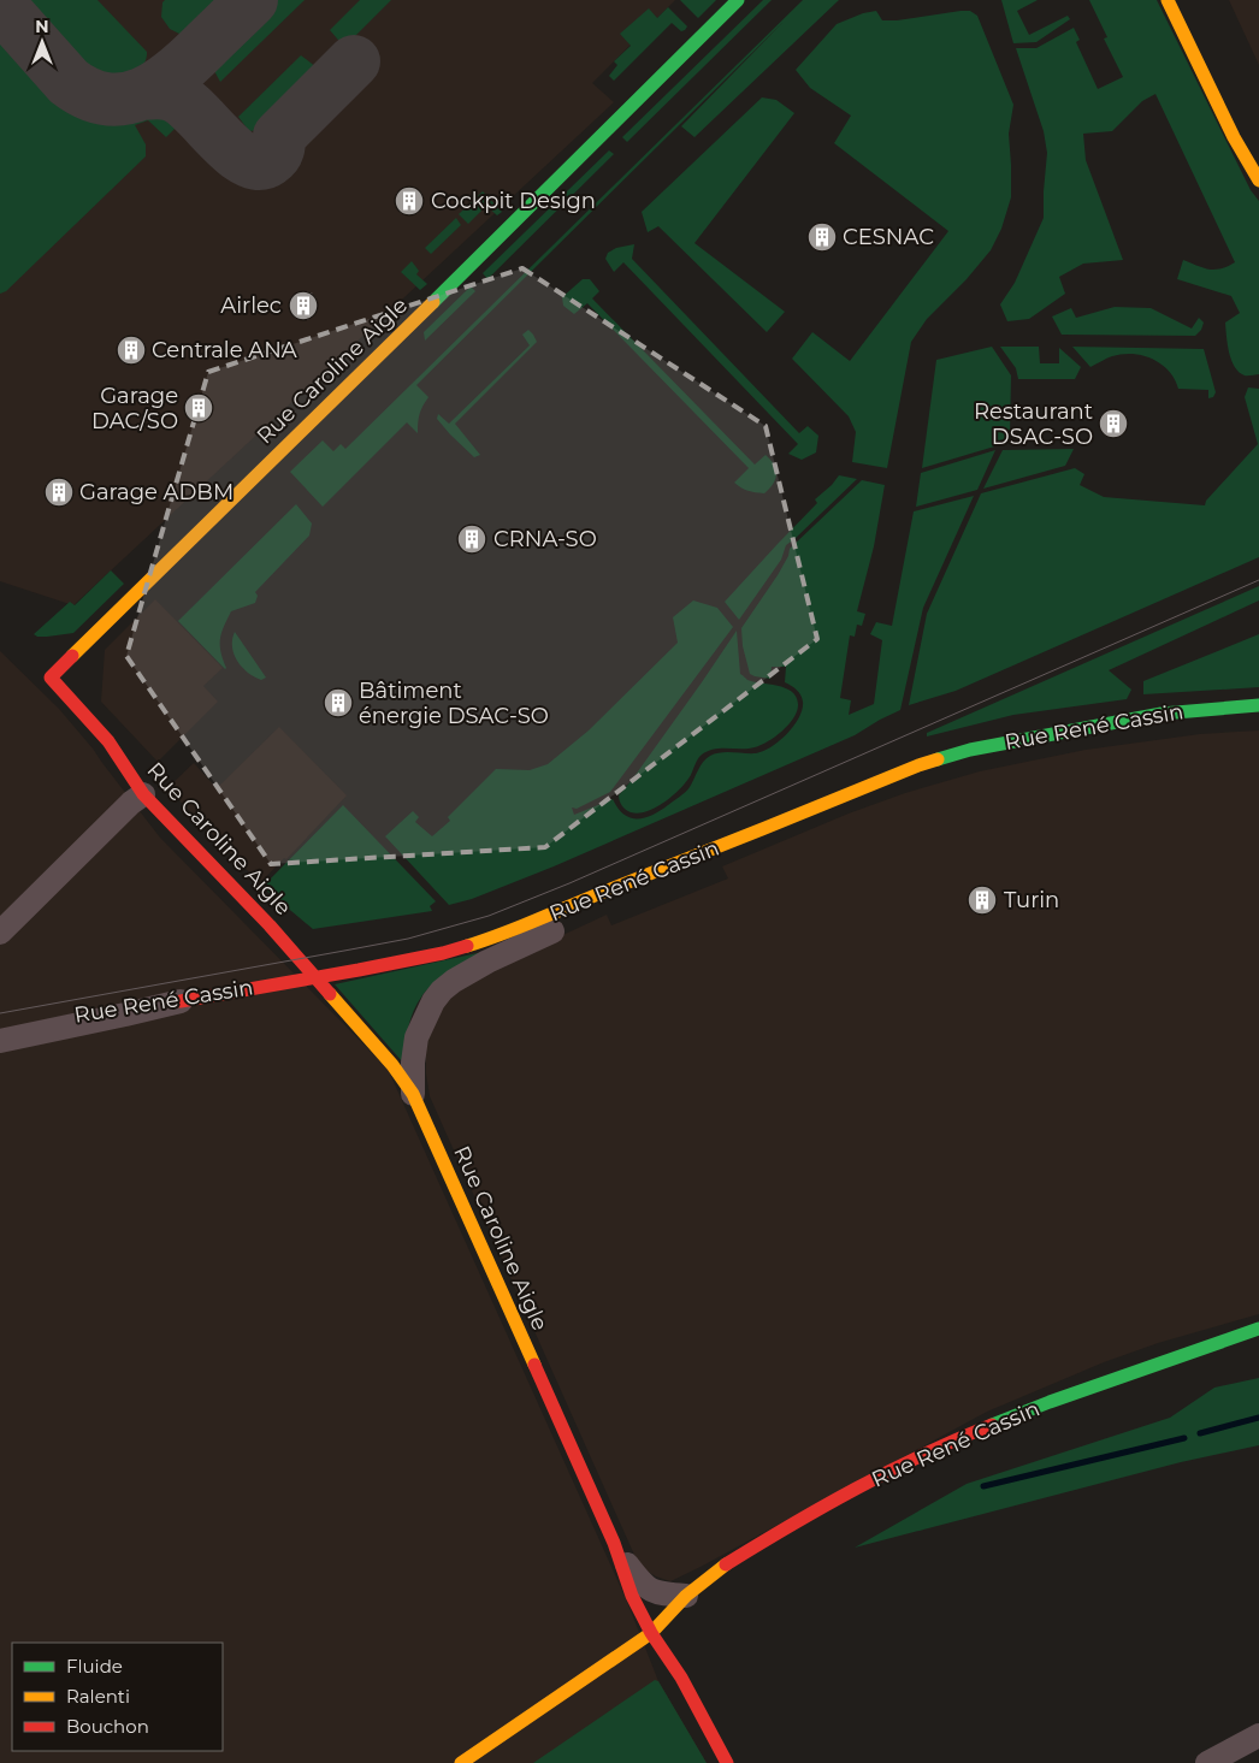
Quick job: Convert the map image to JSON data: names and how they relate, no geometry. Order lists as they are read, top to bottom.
{
  "streets": {
    "street": ["Rue Caroline Aigle", "Rue René Cassin"]
  },
  "crossings": [
    ["Rue Caroline Aigle", "Rue René Cassin"]
  ],
  "places": {
    "building": [
      "Cockpit Design",
      "CESNAC",
      "Airlec",
      "Centrale ANA",
      "Garage DAC/SO",
      "Restaurant DSAC-SO",
      "Garage ADBM",
      "CRNA-SO",
      "Bâtiment énergie DSAC-SO",
      "Turin"
    ]
  },
  "legend": ["Fluide", "Ralenti", "Bouchon"],
  "north": "top"
}
